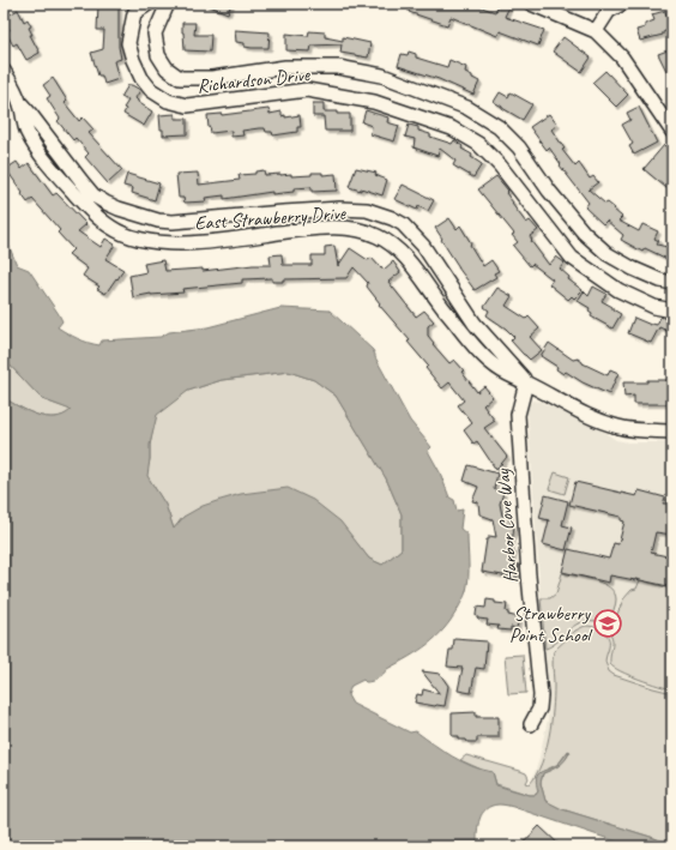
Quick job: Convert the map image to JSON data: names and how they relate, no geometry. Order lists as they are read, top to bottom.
{
  "streets": {
    "street": ["Richardson Drive", "East Strawberry Drive", "Harbor Cove Way"]
  },
  "crossings": [
    ["East Strawberry Drive", "Harbor Cove Way"]
  ],
  "places": {
    "school or university": ["Strawberry Point School"]
  }
}
